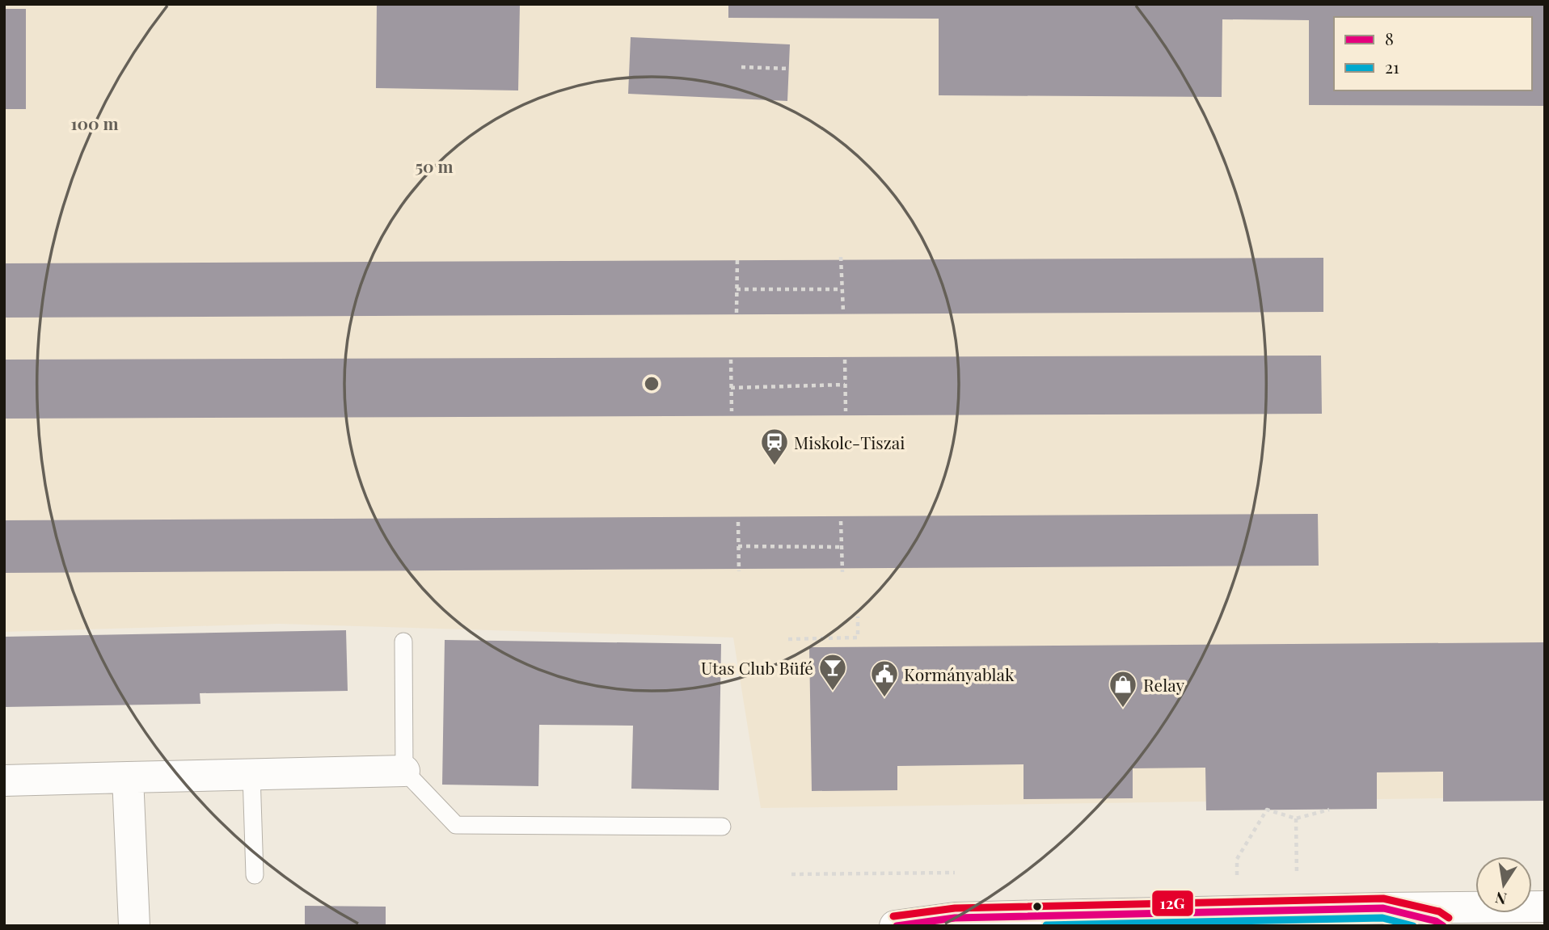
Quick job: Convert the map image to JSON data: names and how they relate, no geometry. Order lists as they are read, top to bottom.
{
  "places": {
    "station": ["Miskolc-Tiszai"],
    "bar": ["Utas Club Büfé"],
    "public building": ["Kormányablak"],
    "shop": ["Relay"]
  },
  "lines": ["transit line 12G", "transit line 8", "transit line 21"],
  "legend": ["8", "21"],
  "north": "bottom",
  "rings": ["100 m", "50 m"]
}
